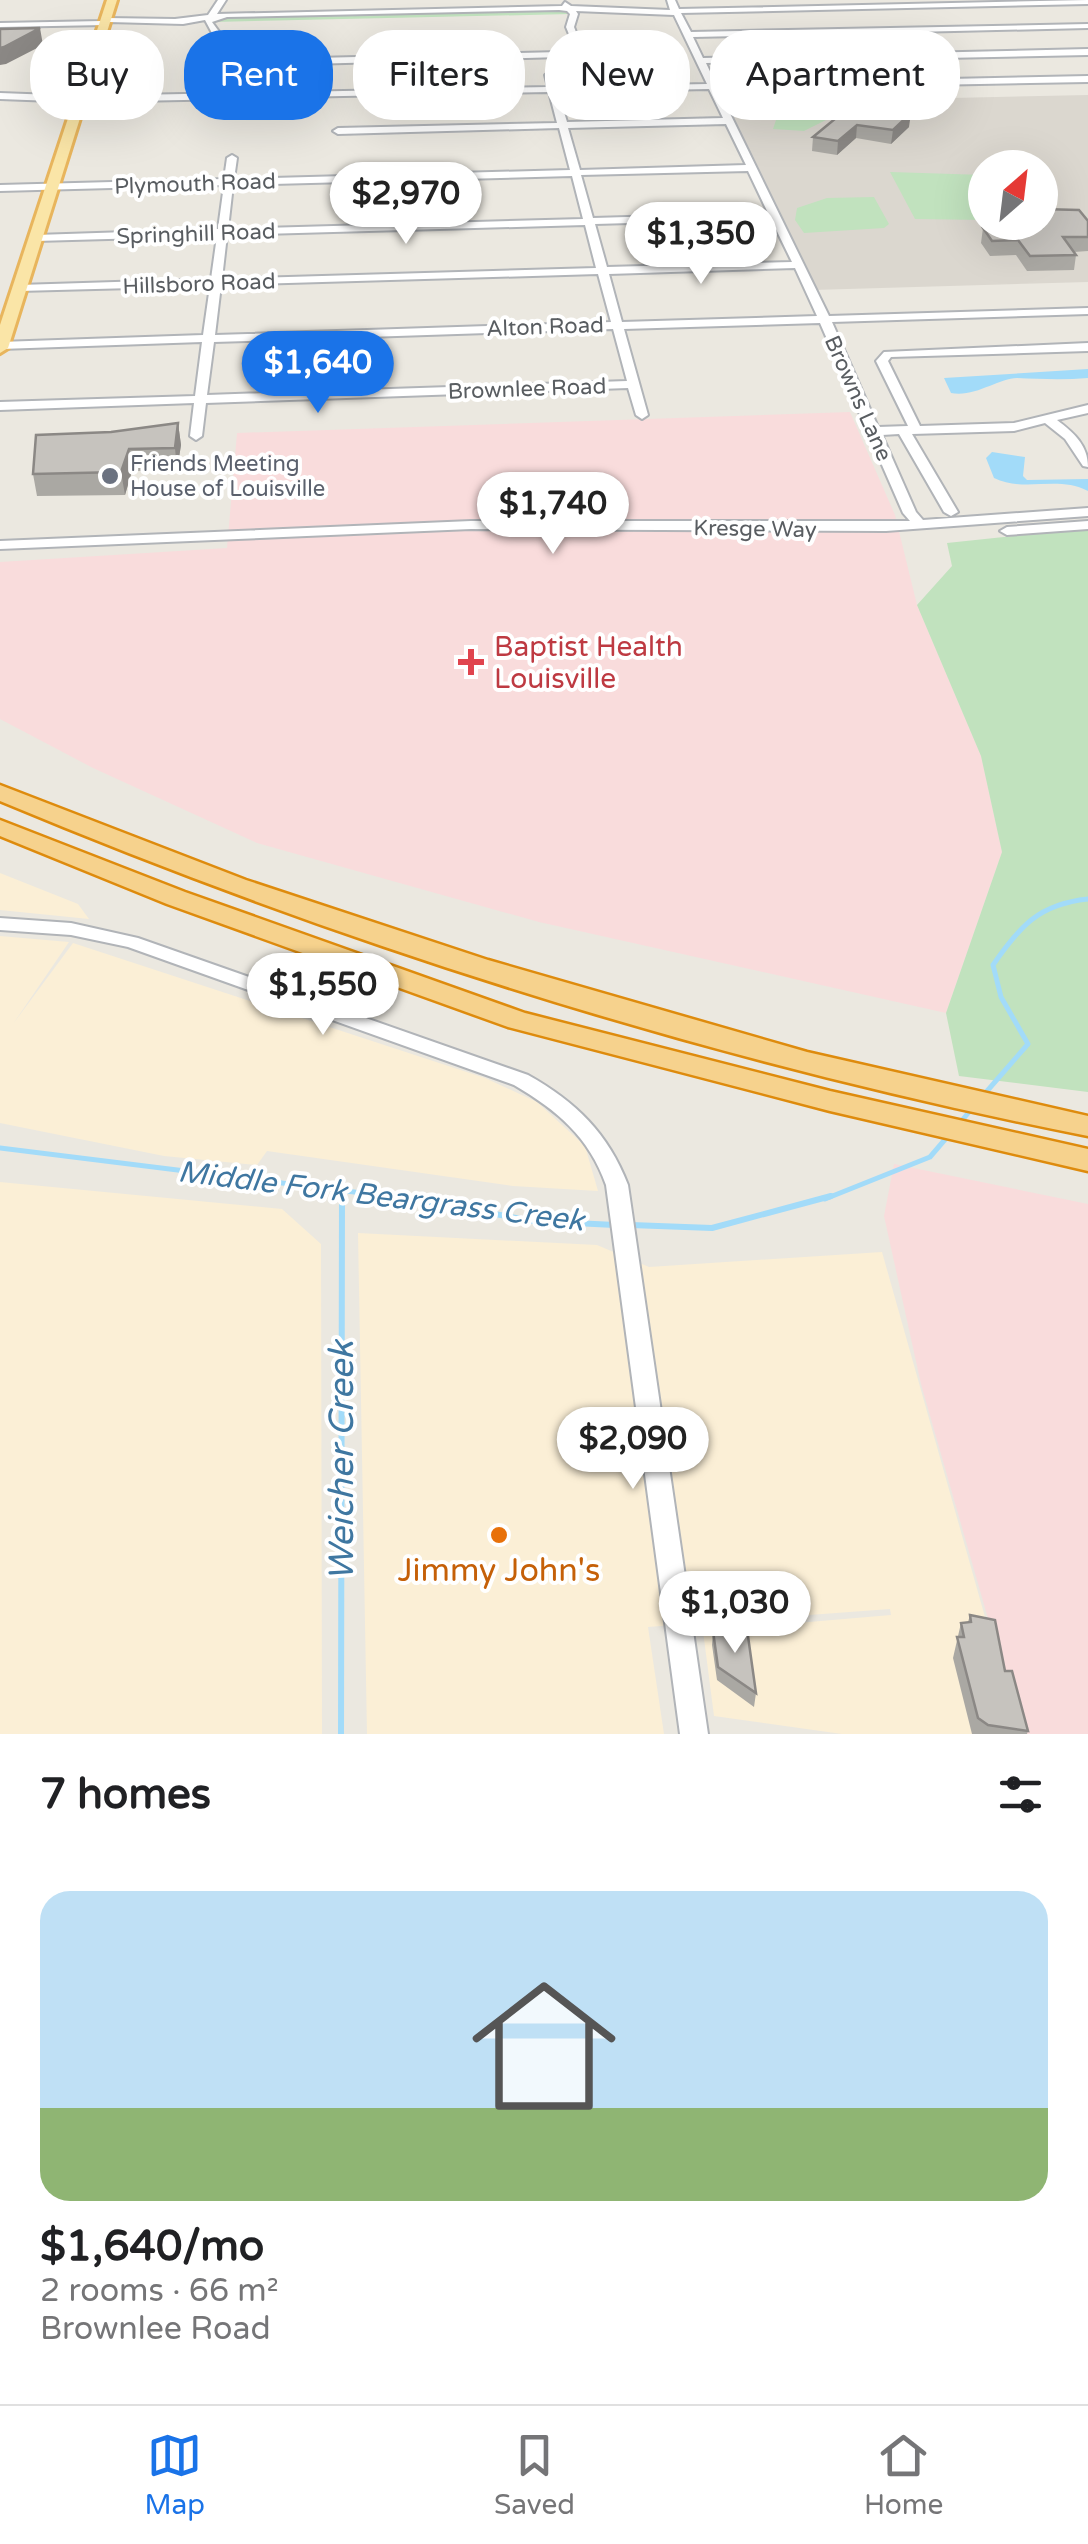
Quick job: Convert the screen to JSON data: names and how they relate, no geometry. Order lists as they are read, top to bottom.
{
  "streets": {
    "street": [
      "Plymouth Road",
      "Springhill Road",
      "Hillsboro Road",
      "Alton Road",
      "Brownlee Road",
      "Browns Lane",
      "Kresge Way"
    ]
  },
  "crossings": [
    ["Plymouth Road", "Browns Lane"],
    ["Springhill Road", "Browns Lane"],
    ["Hillsboro Road", "Browns Lane"],
    ["Alton Road", "Browns Lane"],
    ["Browns Lane", "Kresge Way"]
  ],
  "water": ["Middle Fork Beargrass Creek", "Weicher Creek"],
  "places": {
    "other": ["Friends Meeting House of Louisville", "Jimmy John's"],
    "health": ["Baptist Health Louisville"]
  },
  "north": "top right",
  "page": {
    "chip": [
      "Buy",
      "Rent",
      "Filters",
      "New",
      "Apartment"
    ],
    "price": [
      "$2,970",
      "$1,350",
      "$1,640",
      "$1,740",
      "$1,550",
      "$2,090",
      "$1,030"
    ],
    "heading": "7 homes",
    "list": [
      {
        "name": "$1,640/mo",
        "note": "2 rooms · 66 m² · Brownlee Road"
      }
    ],
    "tabs": ["Map", "Saved", "Home"]
  }
}
